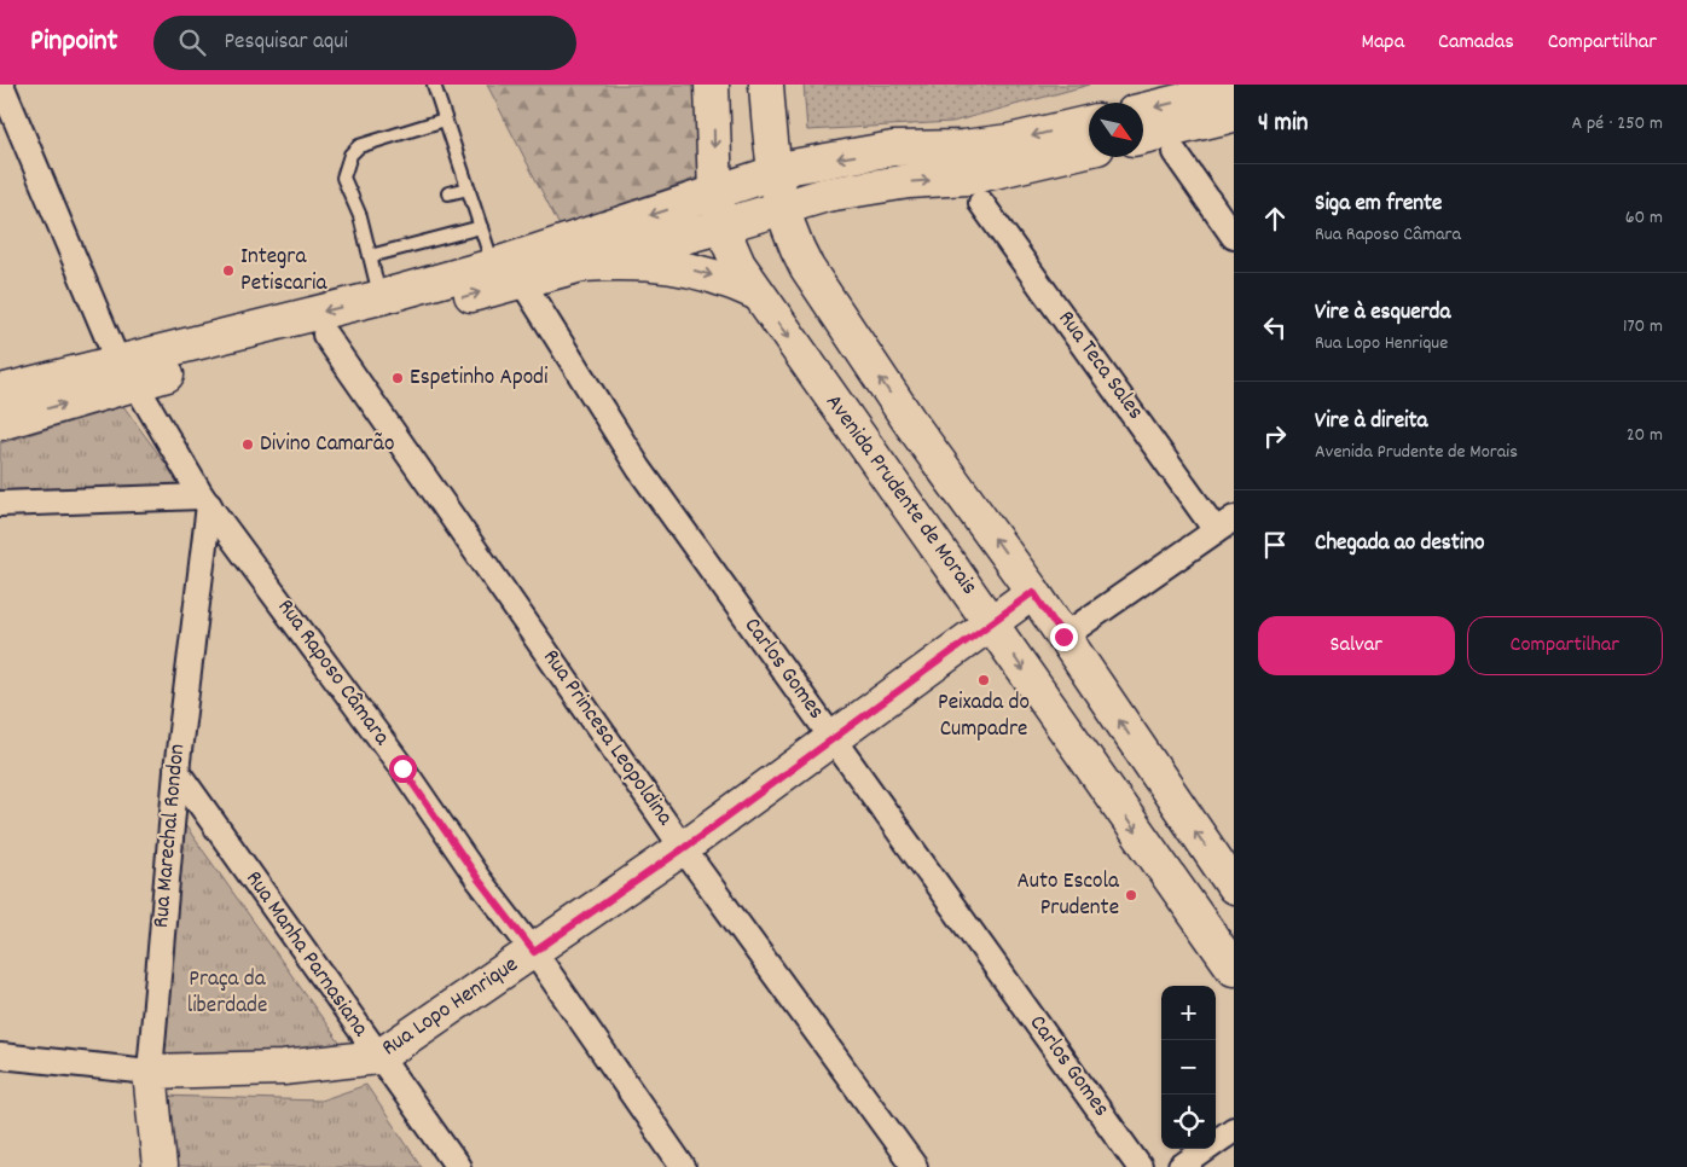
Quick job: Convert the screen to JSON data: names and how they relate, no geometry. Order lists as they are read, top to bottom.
{
  "streets": {
    "main road": ["Avenida Prudente de Morais", "Rua Marechal Rondon", "Rua Lopo Henrique"],
    "street": [
      "Rua Teca Sales",
      "Carlos Gomes",
      "Rua Raposo Câmara",
      "Rua Princesa Leopoldina",
      "Rua Manha Parnasiana"
    ]
  },
  "crossings": [
    ["Avenida Prudente de Morais", "Rua Lopo Henrique"],
    ["Carlos Gomes", "Rua Lopo Henrique"],
    ["Rua Raposo Câmara", "Rua Marechal Rondon"],
    ["Rua Raposo Câmara", "Rua Lopo Henrique"],
    ["Rua Princesa Leopoldina", "Rua Lopo Henrique"],
    ["Rua Marechal Rondon", "Rua Manha Parnasiana"],
    ["Rua Marechal Rondon", "Rua Lopo Henrique"],
    ["Rua Manha Parnasiana", "Rua Lopo Henrique"]
  ],
  "parks": ["Praça da liberdade"],
  "places": [
    "Integra Petiscaria",
    "Espetinho Apodi",
    "Divino Camarão",
    "Peixada do Cumpadre",
    "Auto Escola Prudente"
  ],
  "north": "bottom right",
  "page": {
    "header": "Pinpoint",
    "search": "Pesquisar aqui",
    "nav": ["Mapa", "Camadas", "Compartilhar"],
    "heading": ["4 min", "A pé · 250 m"],
    "list": [
      ["Siga em frente", "Rua Raposo Câmara", "60 m"],
      ["Vire à esquerda", "Rua Lopo Henrique", "170 m"],
      ["Vire à direita", "Avenida Prudente de Morais", "20 m"],
      "Chegada ao destino"
    ],
    "buttons": ["Salvar", "Compartilhar"],
    "map_buttons": ["+", "−"]
  }
}
